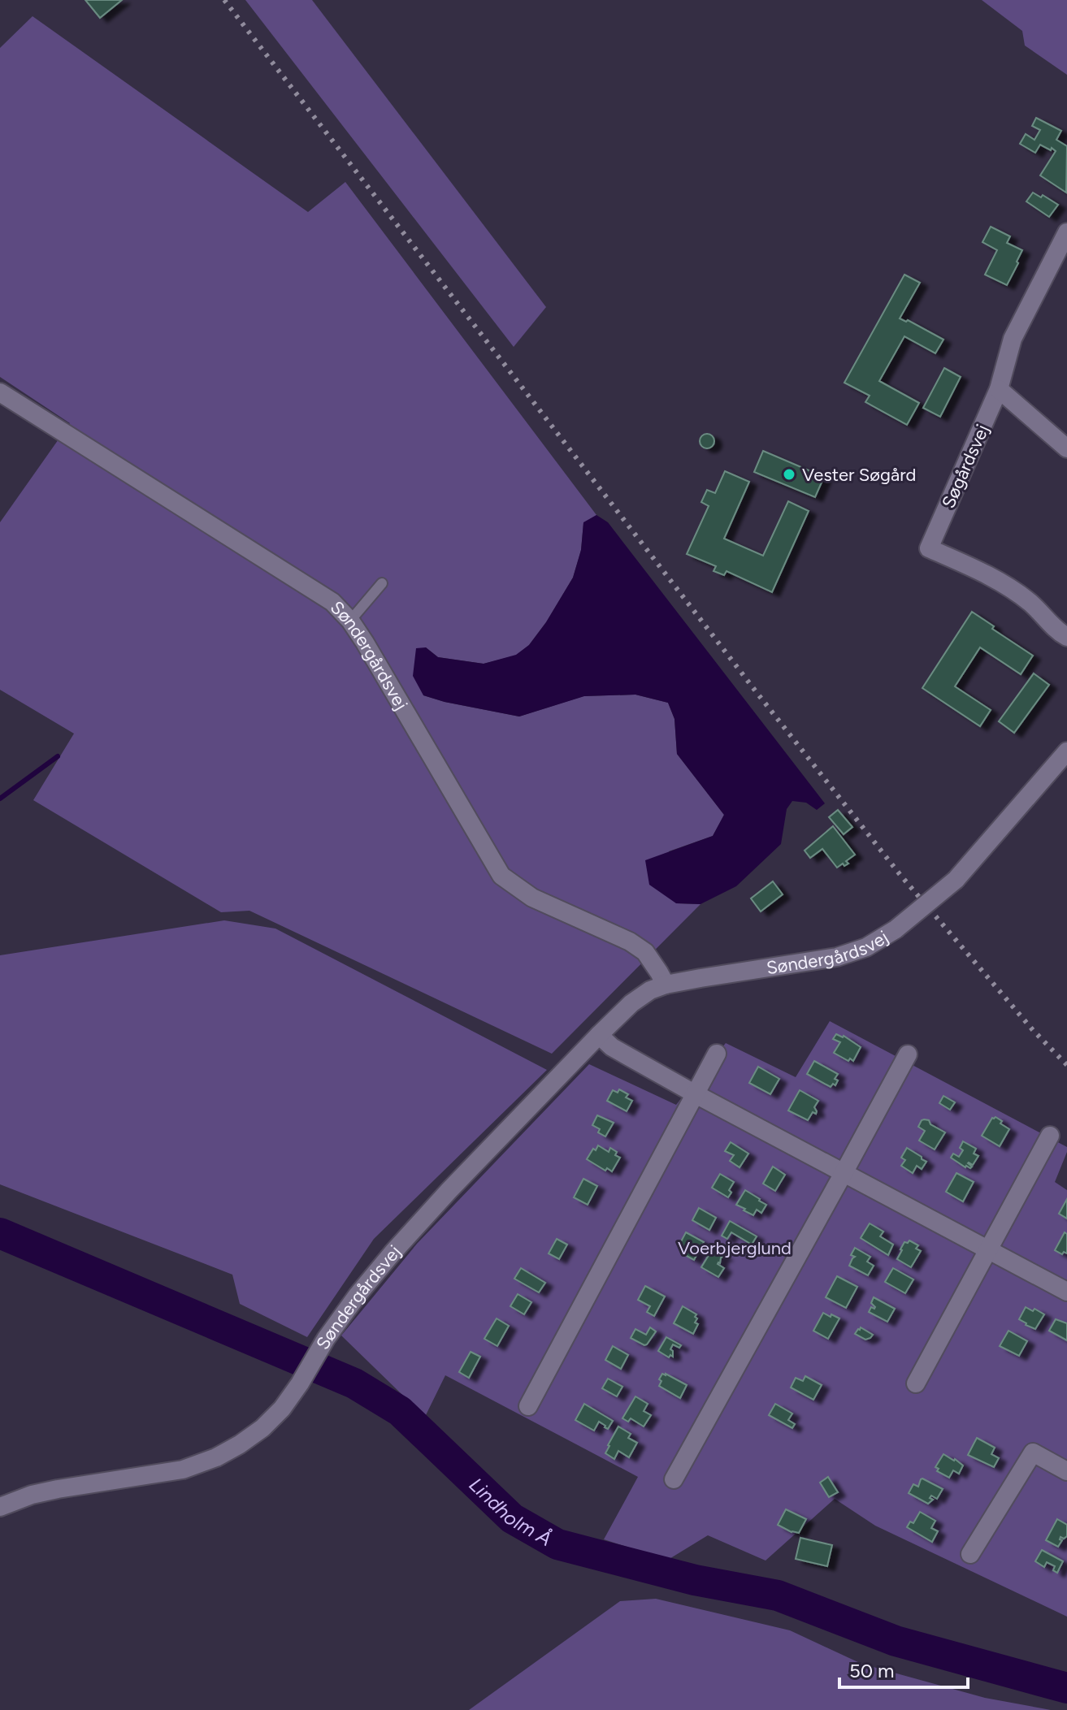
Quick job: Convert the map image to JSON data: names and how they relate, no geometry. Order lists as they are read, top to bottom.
{
  "streets": {
    "street": ["Søgårdsvej", "Søndergårdsvej"]
  },
  "water": ["Lindholm Å"],
  "parks": ["Voerbjerglund"],
  "places": ["Vester Søgård"],
  "scale_bar": "50 m"
}
